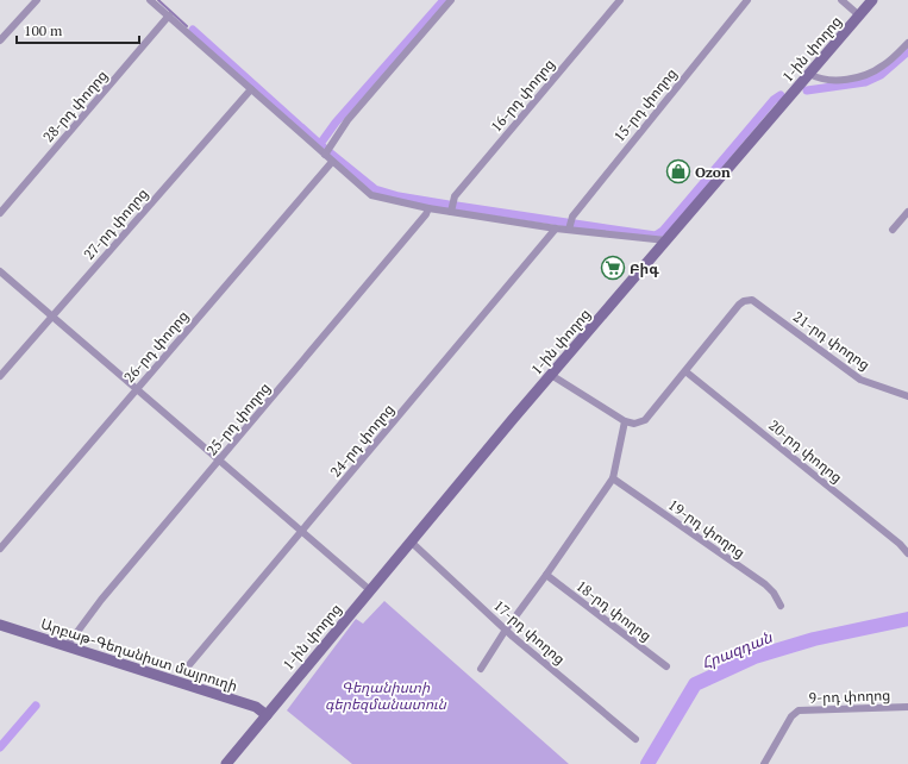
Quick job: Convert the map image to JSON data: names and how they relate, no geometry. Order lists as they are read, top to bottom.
{
  "streets": {
    "main road": ["1-ին փողոց", "Արբաթ-Գեղանիստ մայրուղի"],
    "street": [
      "16-րդ փողոց",
      "15-րդ փողոց",
      "28-րդ փողոց",
      "27-րդ փողոց",
      "21-րդ փողոց",
      "26-րդ փողոց",
      "25-րդ փողոց",
      "24-րդ փողոց",
      "20-րդ փողոց",
      "19-րդ փողոց",
      "18-րդ փողոց",
      "17-րդ փողոց",
      "9-րդ փողոց"
    ]
  },
  "crossings": [
    ["1-ին փողոց", "17-րդ փողոց"],
    ["1-ին փողոց", "Արբաթ-Գեղանիստ մայրուղի"],
    ["21-րդ փողոց", "20-րդ փողոց"],
    ["25-րդ փողոց", "Արբաթ-Գեղանիստ մայրուղի"]
  ],
  "water": ["Հրազդան"],
  "parks": ["Գեղանիստի գերեզմանատուն"],
  "places": {
    "shop": ["Ozon"],
    "supermarket": ["Բիգ"]
  },
  "scale_bar": "100 m"
}
